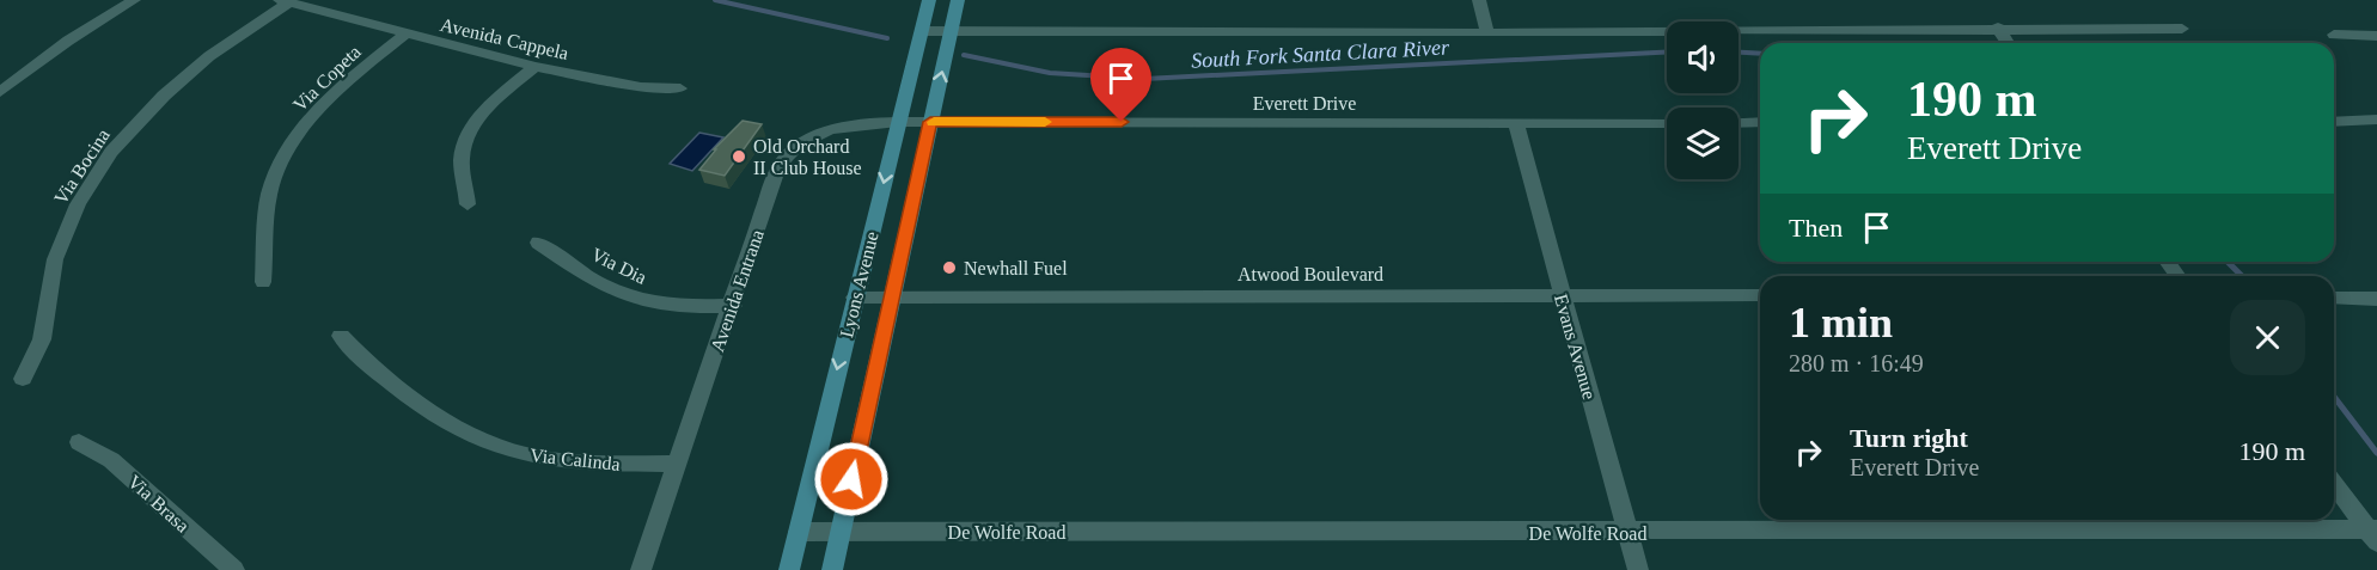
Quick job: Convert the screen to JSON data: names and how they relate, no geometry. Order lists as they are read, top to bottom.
{
  "streets": {
    "main road": ["Lyons Avenue"],
    "street": [
      "Avenida Cappela",
      "Via Copeta",
      "Everett Drive",
      "Via Bocina",
      "Via Dia",
      "Atwood Boulevard",
      "Avenida Entrana",
      "Evans Avenue",
      "Via Calinda",
      "Via Brasa",
      "De Wolfe Road"
    ]
  },
  "crossings": [
    ["Avenida Cappela", "Via Copeta"],
    ["Avenida Cappela", "Via Bocina"],
    ["Everett Drive", "Lyons Avenue"],
    ["Everett Drive", "Avenida Entrana"],
    ["Everett Drive", "Evans Avenue"],
    ["Via Dia", "Avenida Entrana"],
    ["Atwood Boulevard", "Lyons Avenue"],
    ["Atwood Boulevard", "Evans Avenue"],
    ["Lyons Avenue", "Avenida Entrana"],
    ["Lyons Avenue", "De Wolfe Road"],
    ["Avenida Entrana", "Via Calinda"],
    ["Evans Avenue", "De Wolfe Road"]
  ],
  "water": ["South Fork Santa Clara River"],
  "places": ["Old Orchard II Club House", "Newhall Fuel"],
  "page": {
    "turn": ["190 m", "Everett Drive"],
    "then": "Then",
    "heading": ["1 min", "280 m · 16:49"],
    "list": [
      {
        "name": "Turn right",
        "note": "Everett Drive",
        "value": "190 m"
      }
    ]
  }
}
